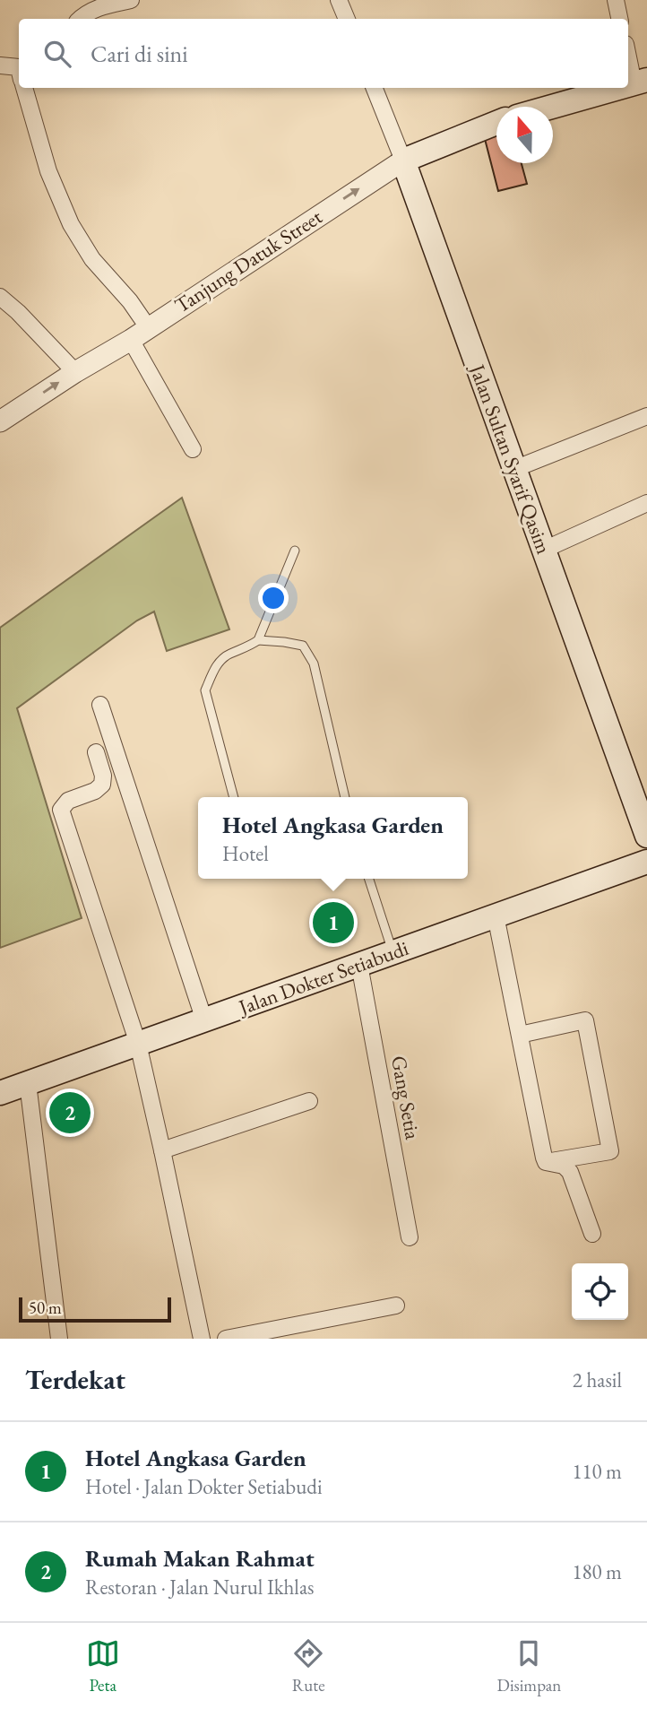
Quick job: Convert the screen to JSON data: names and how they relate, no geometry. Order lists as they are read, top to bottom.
{
  "streets": {
    "main road": ["Tanjung Datuk Street", "Jalan Sultan Syarif Qasim", "Jalan Dokter Setiabudi"],
    "street": ["Gang Setia"]
  },
  "crossings": [
    ["Tanjung Datuk Street", "Jalan Sultan Syarif Qasim"],
    ["Jalan Dokter Setiabudi", "Gang Setia"]
  ],
  "one_way": ["Tanjung Datuk Street"],
  "scale_bar": "50 m",
  "north": "top",
  "page": {
    "search": "Cari di sini",
    "popup": ["Hotel Angkasa Garden", "Hotel"],
    "pins": ["1", "2"],
    "scale": "50 m",
    "heading": ["Terdekat", "2 hasil"],
    "list": [
      {
        "mark": "1",
        "name": "Hotel Angkasa Garden",
        "note": "Hotel · Jalan Dokter Setiabudi",
        "value": "110 m"
      },
      {
        "mark": "2",
        "name": "Rumah Makan Rahmat",
        "note": "Restoran · Jalan Nurul Ikhlas",
        "value": "180 m"
      }
    ],
    "nav": ["Peta", "Rute", "Disimpan"]
  }
}
